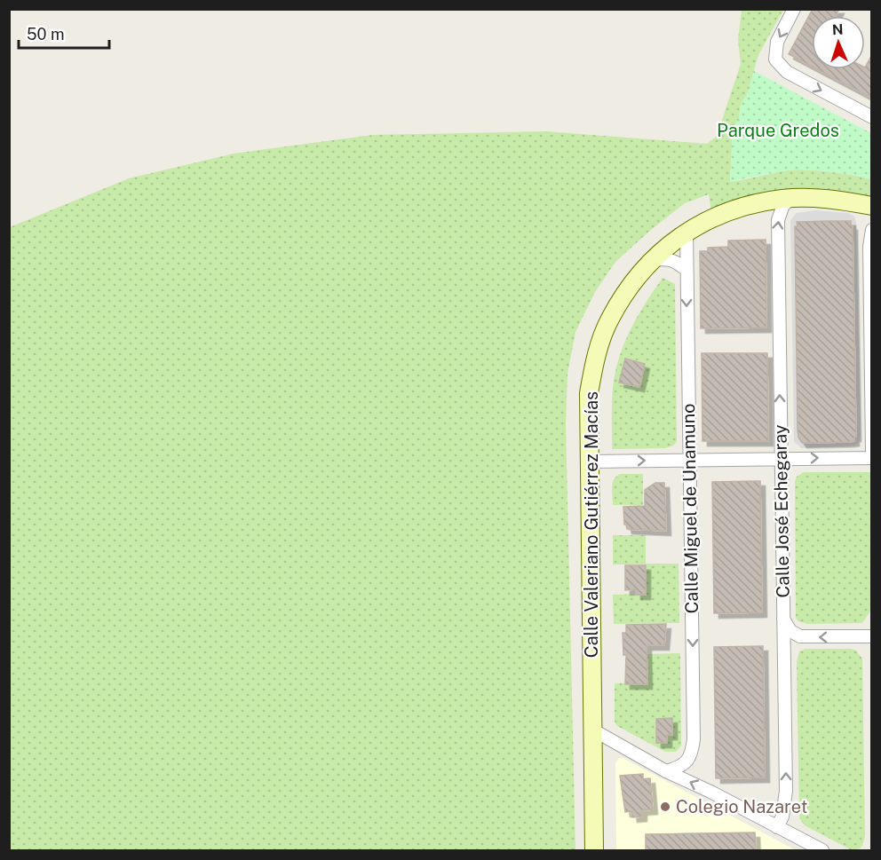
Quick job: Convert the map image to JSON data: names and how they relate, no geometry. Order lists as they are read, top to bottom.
{
  "streets": {
    "main road": ["Calle Valeriano Gutiérrez Macías"],
    "street": ["Calle Miguel de Unamuno", "Calle José Echegaray"]
  },
  "crossings": [
    ["Calle Miguel de Unamuno", "Calle Valeriano Gutiérrez Macías"],
    ["Calle José Echegaray", "Calle Valeriano Gutiérrez Macías"]
  ],
  "one_way": ["Calle Miguel de Unamuno"],
  "parks": ["Parque Gredos"],
  "places": ["Colegio Nazaret"],
  "scale_bar": "50 m",
  "north": "top"
}
